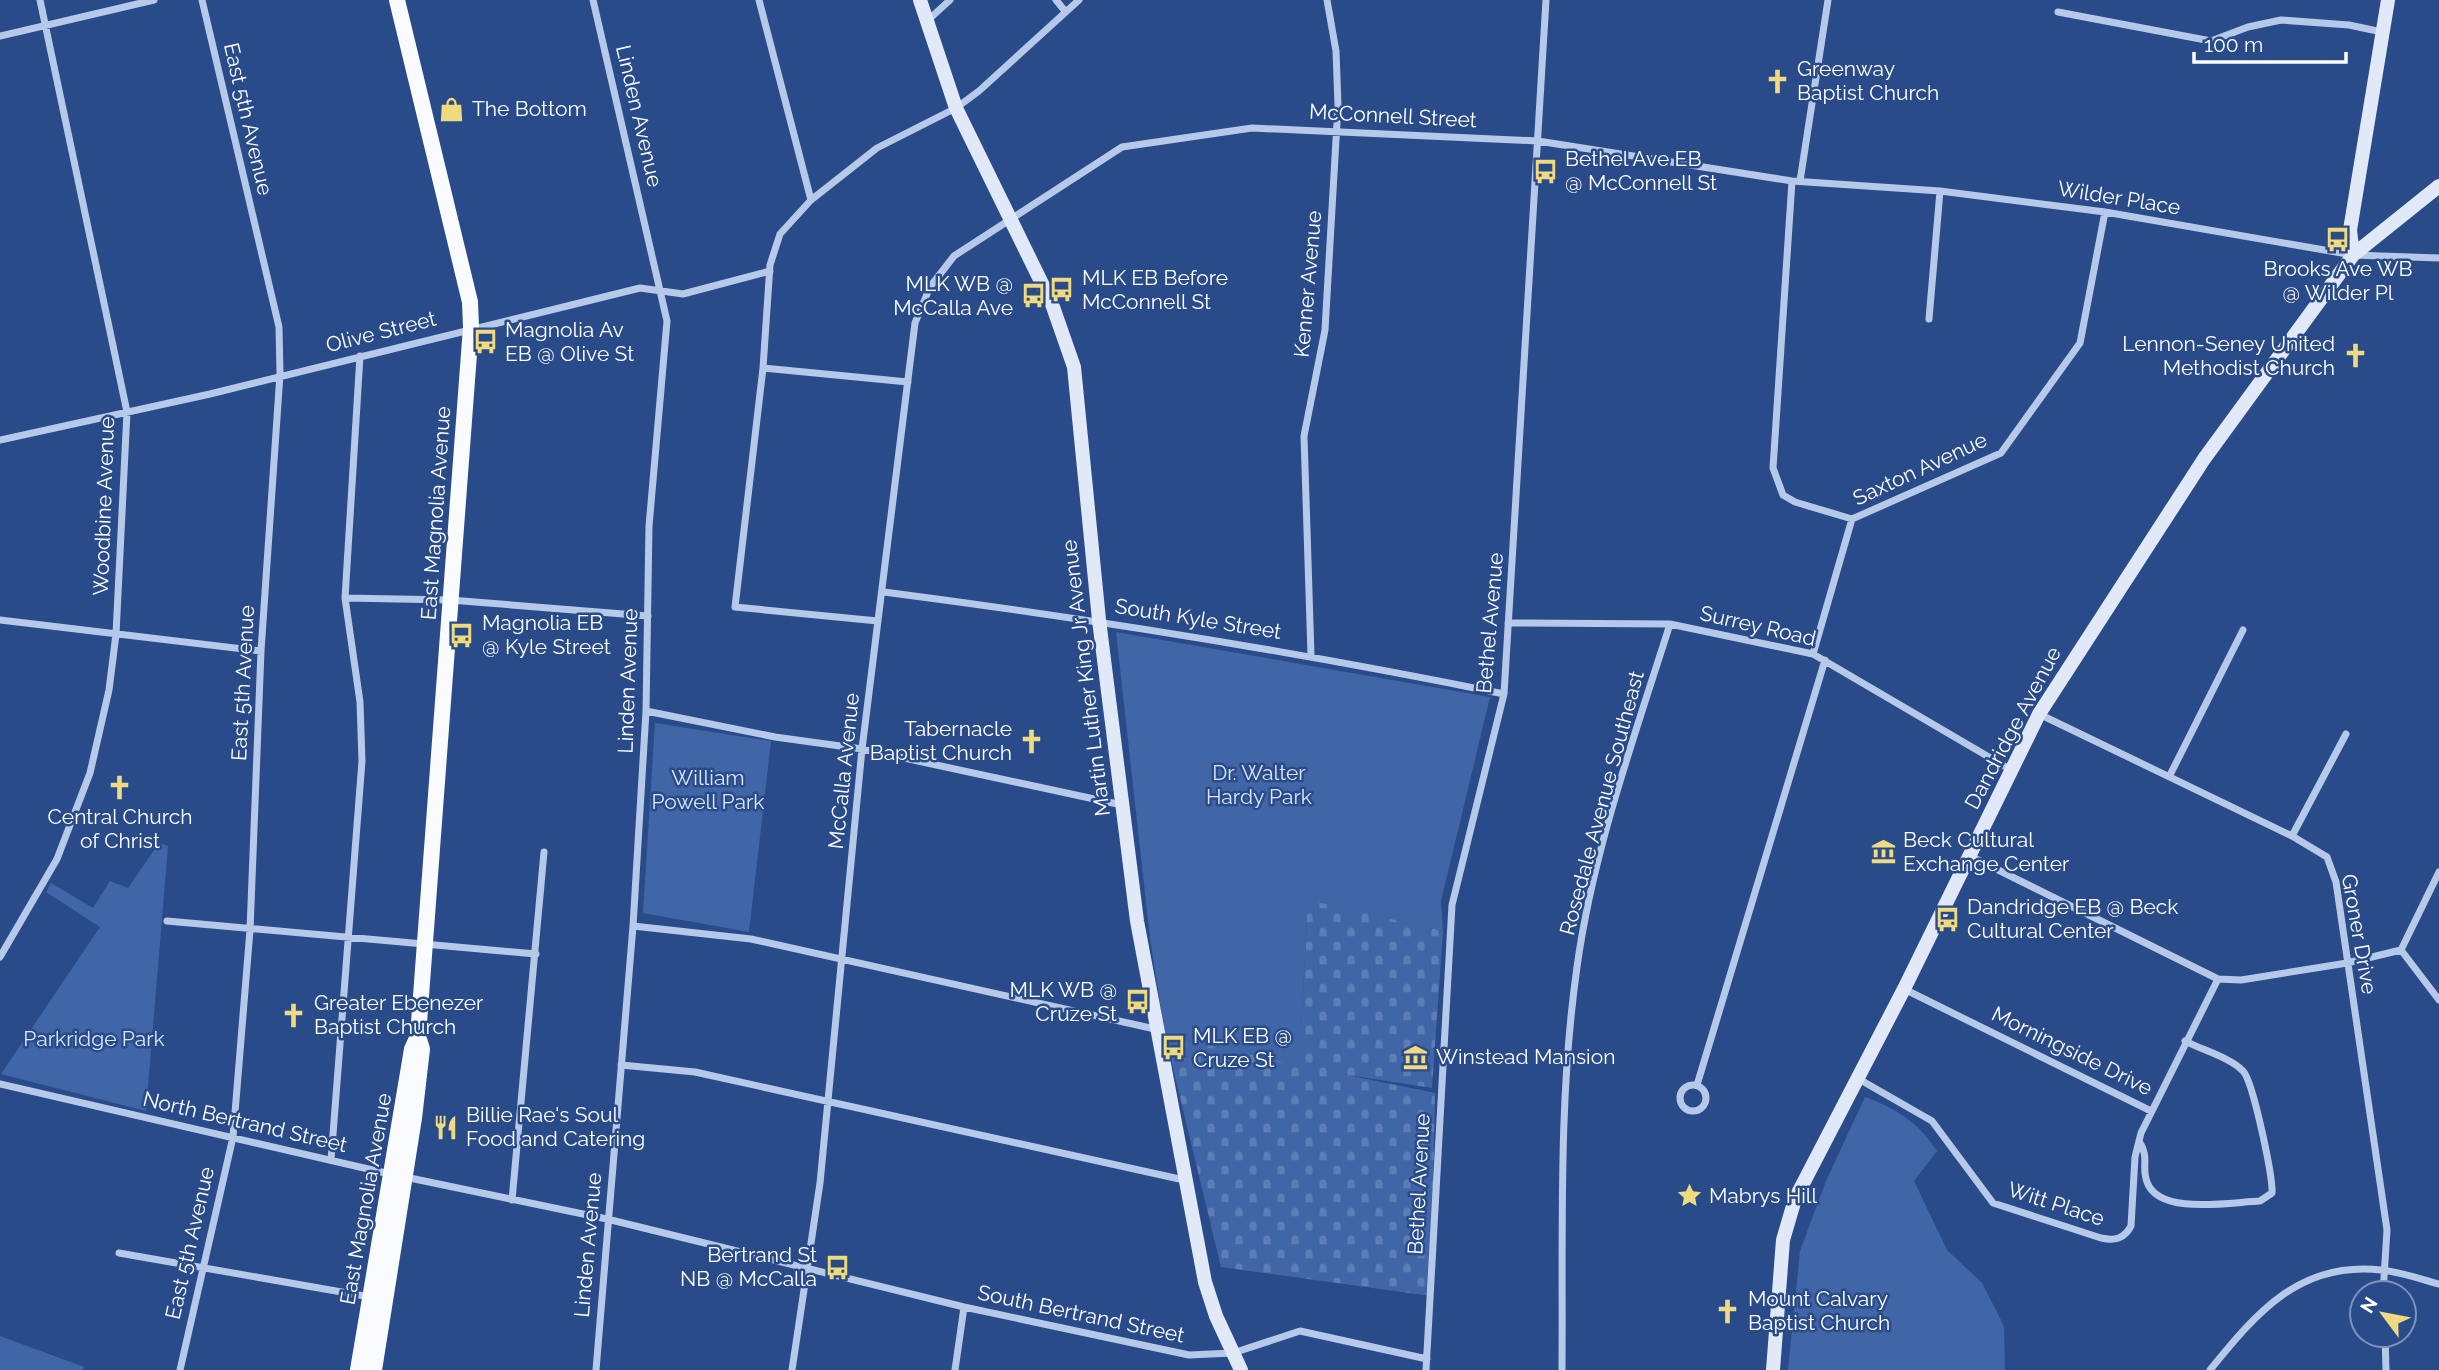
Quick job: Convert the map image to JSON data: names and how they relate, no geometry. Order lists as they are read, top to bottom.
{
  "streets": {
    "main road": ["East Magnolia Avenue"],
    "street": [
      "Linden Avenue",
      "McConnell Street",
      "East 5th Avenue",
      "Wilder Place",
      "Kenner Avenue",
      "Olive Street",
      "Saxton Avenue",
      "Woodbine Avenue",
      "South Kyle Street",
      "Bethel Avenue",
      "Surrey Road",
      "Martin Luther King Jr Avenue",
      "Dandridge Avenue",
      "McCalla Avenue",
      "Rosedale Avenue Southeast",
      "Groner Drive",
      "Morningside Drive",
      "North Bertrand Street",
      "Witt Place",
      "South Bertrand Street"
    ]
  },
  "crossings": [
    ["Linden Avenue", "Olive Street"],
    ["Linden Avenue", "North Bertrand Street"],
    ["McConnell Street", "Wilder Place"],
    ["McConnell Street", "Kenner Avenue"],
    ["McConnell Street", "Bethel Avenue"],
    ["McConnell Street", "Martin Luther King Jr Avenue"],
    ["McConnell Street", "McCalla Avenue"],
    ["East 5th Avenue", "Olive Street"],
    ["East 5th Avenue", "North Bertrand Street"],
    ["Wilder Place", "Saxton Avenue"],
    ["Wilder Place", "Dandridge Avenue"],
    ["Kenner Avenue", "South Kyle Street"],
    ["Olive Street", "Woodbine Avenue"],
    ["Olive Street", "East Magnolia Avenue"],
    ["Saxton Avenue", "Surrey Road"],
    ["East Magnolia Avenue", "North Bertrand Street"],
    ["South Kyle Street", "Bethel Avenue"],
    ["South Kyle Street", "Martin Luther King Jr Avenue"],
    ["South Kyle Street", "McCalla Avenue"],
    ["Bethel Avenue", "Surrey Road"],
    ["Bethel Avenue", "South Bertrand Street"],
    ["Surrey Road", "Dandridge Avenue"],
    ["Surrey Road", "Rosedale Avenue Southeast"],
    ["Martin Luther King Jr Avenue", "McCalla Avenue"],
    ["Martin Luther King Jr Avenue", "South Bertrand Street"],
    ["Dandridge Avenue", "Groner Drive"],
    ["Dandridge Avenue", "Morningside Drive"],
    ["Dandridge Avenue", "Witt Place"],
    ["McCalla Avenue", "North Bertrand Street"],
    ["McCalla Avenue", "South Bertrand Street"],
    ["Morningside Drive", "Witt Place"],
    ["North Bertrand Street", "South Bertrand Street"]
  ],
  "parks": ["Dr. Walter Hardy Park", "William Powell Park", "Parkridge Park"],
  "places": {
    "church": [
      "Greenway Baptist Church",
      "Lennon-Seney United Methodist Church",
      "Tabernacle Baptist Church",
      "Central Church of Christ",
      "Greater Ebenezer Baptist Church",
      "Mount Calvary Baptist Church"
    ],
    "shop": ["The Bottom"],
    "bus stop": [
      "Bethel Ave EB @ McConnell St",
      "Brooks Ave WB @ Wilder Pl",
      "MLK EB Before McConnell St",
      "MLK WB @ McCalla Ave",
      "Magnolia Av EB @ Olive St",
      "Magnolia EB @ Kyle Street",
      "Dandridge EB @ Beck Cultural Center",
      "MLK WB @ Cruze St",
      "MLK EB @ Cruze St",
      "Bertrand St NB @ McCalla"
    ],
    "museum": ["Beck Cultural Exchange Center", "Winstead Mansion"],
    "restaurant": ["Billie Rae's Soul Food and Catering"],
    "place": ["Mabrys Hill"]
  },
  "scale_bar": "100 m",
  "north": "top left"
}
